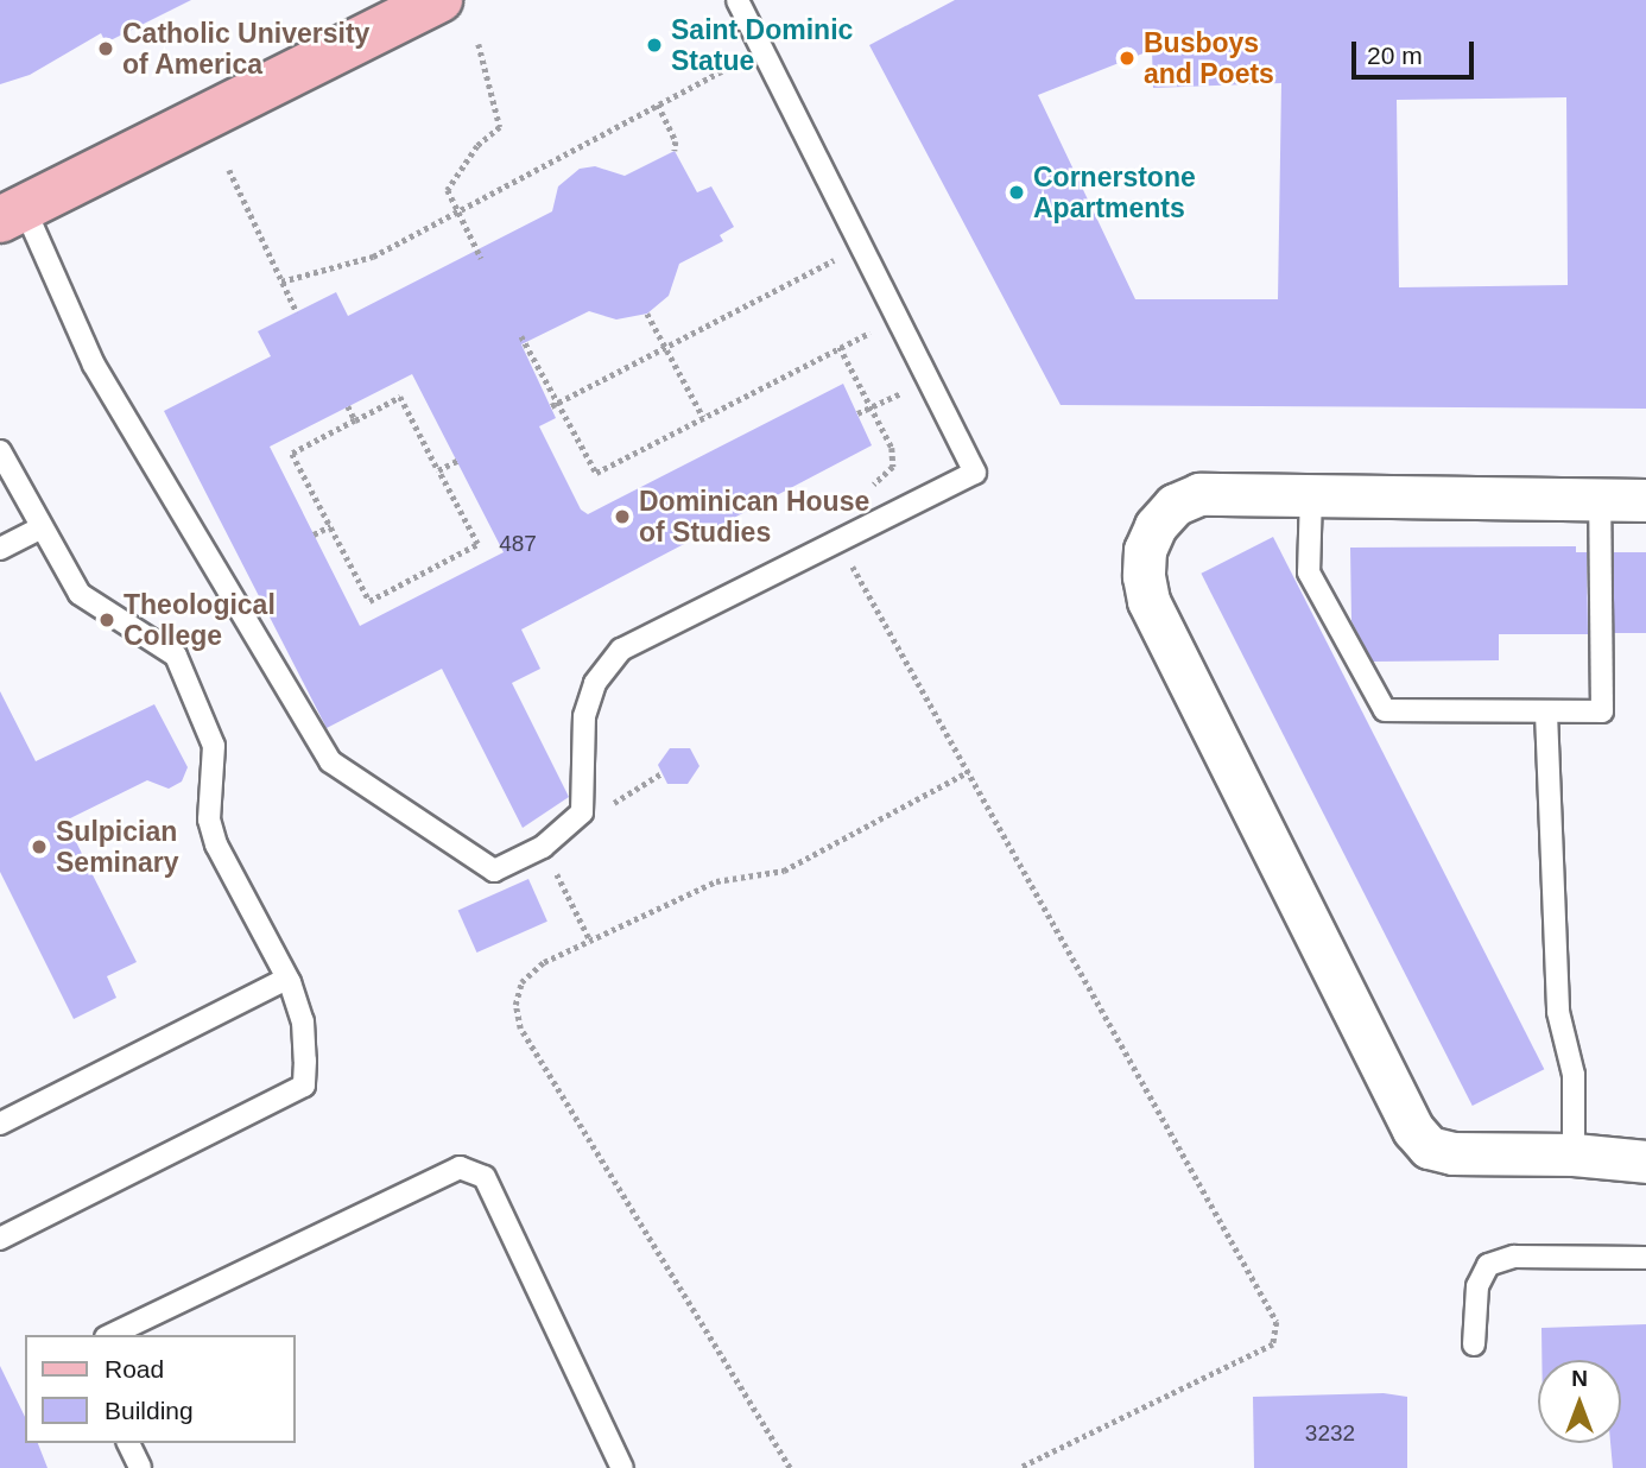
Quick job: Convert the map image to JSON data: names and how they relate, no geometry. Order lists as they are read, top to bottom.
{
  "places": [
    "Saint Dominic Statue",
    "Catholic University of America",
    "Busboys and Poets",
    "Cornerstone Apartments",
    "Dominican House of Studies",
    "Theological College",
    "Sulpician Seminary"
  ],
  "house_numbers": ["487", "3232"],
  "legend": ["Road", "Building"],
  "scale_bar": "20 m",
  "north": "top"
}
